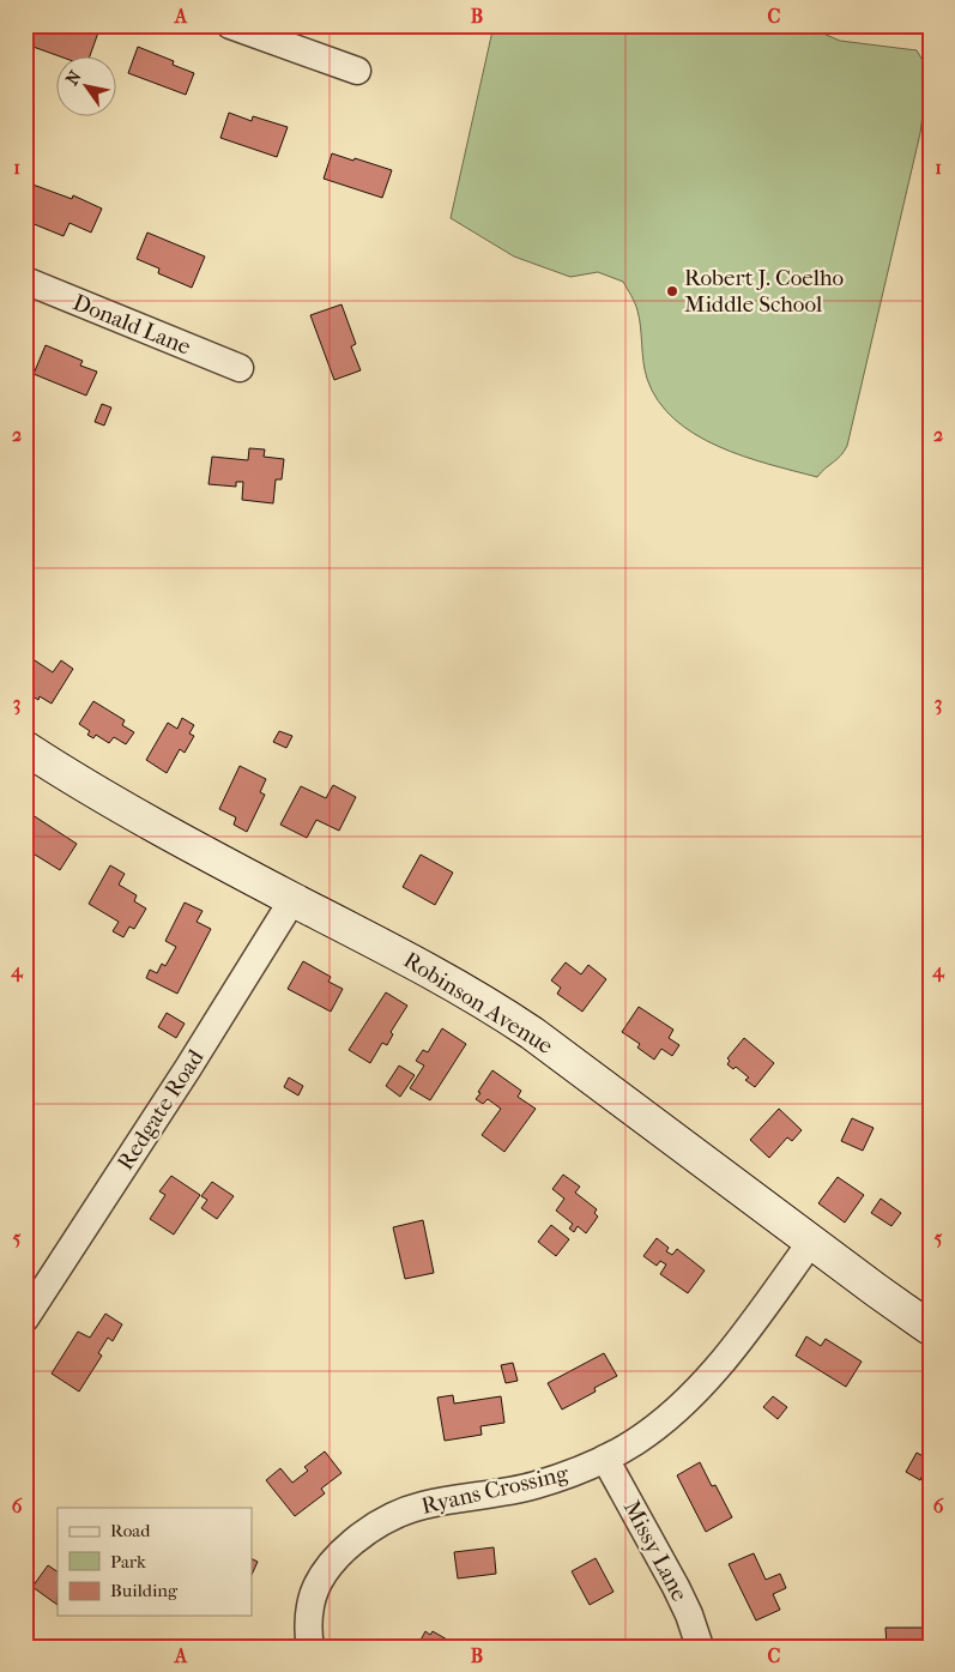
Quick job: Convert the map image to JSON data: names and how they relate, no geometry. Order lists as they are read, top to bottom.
{
  "streets": {
    "street": [
      "Donald Lane",
      "Robinson Avenue",
      "Redgate Road",
      "Ryans Crossing",
      "Missy Lane"
    ]
  },
  "crossings": [
    ["Robinson Avenue", "Redgate Road"],
    ["Robinson Avenue", "Ryans Crossing"],
    ["Ryans Crossing", "Missy Lane"]
  ],
  "places": ["Robert J. Coelho Middle School"],
  "legend": ["Road", "Park", "Building"],
  "north": "top left",
  "grid": {
    "columns": ["A", "B", "C"],
    "rows": [
      "1",
      "2",
      "3",
      "4",
      "5",
      "6"
    ]
  }
}
